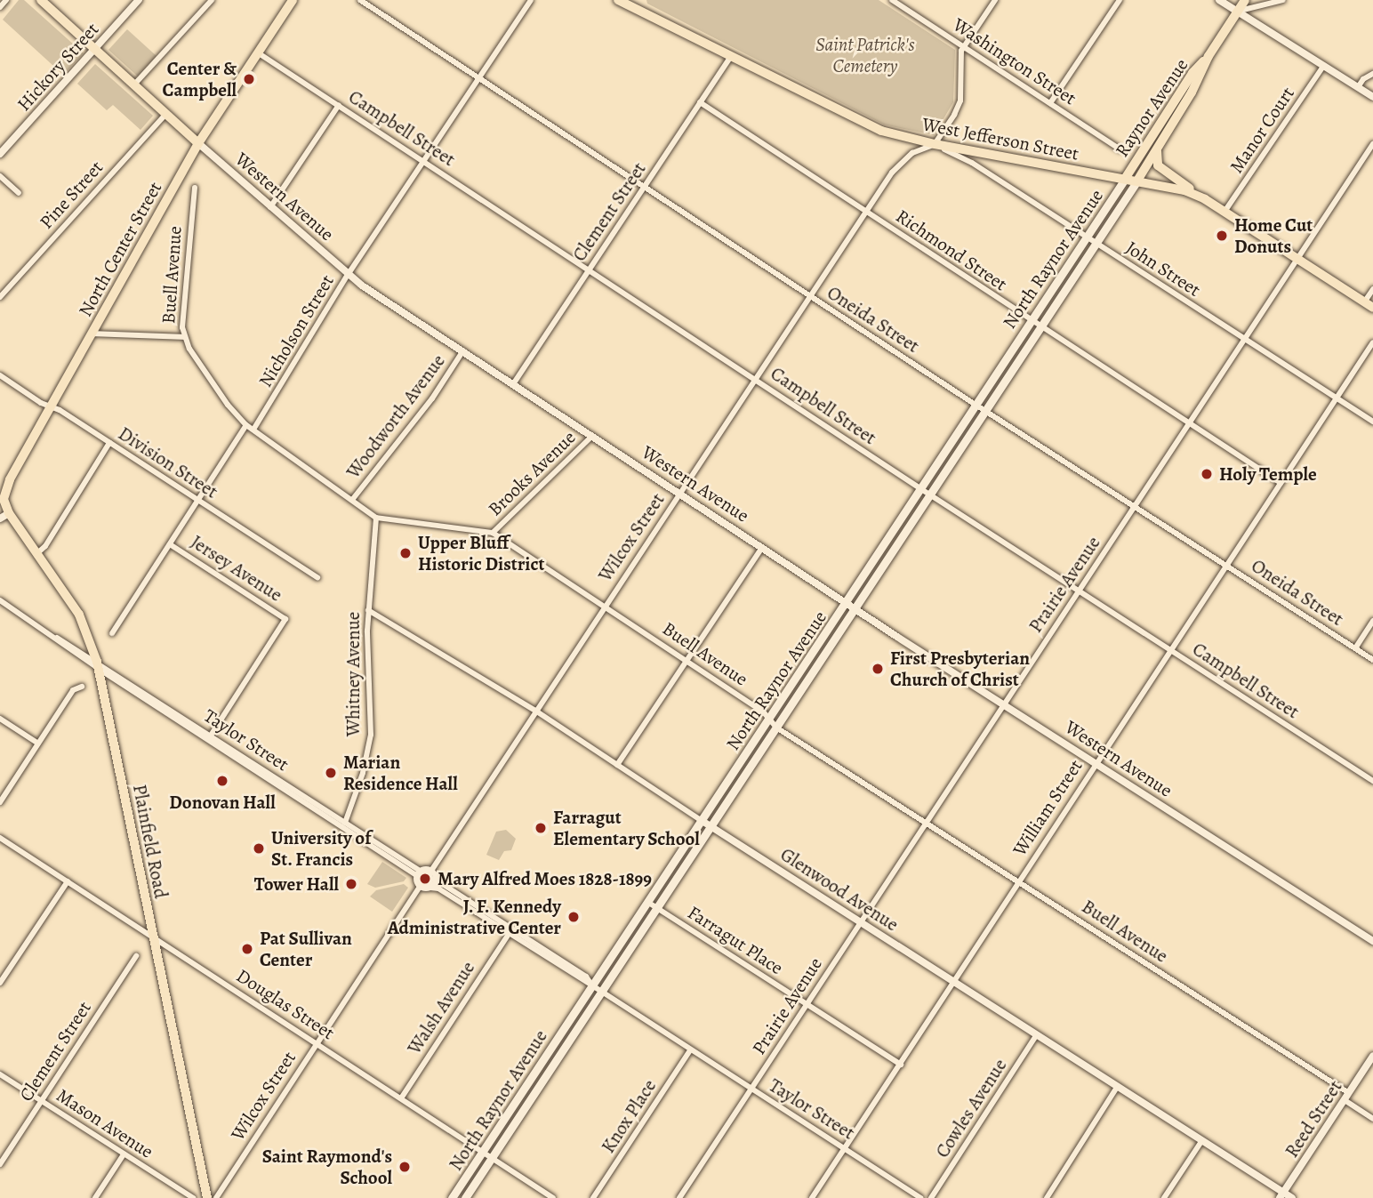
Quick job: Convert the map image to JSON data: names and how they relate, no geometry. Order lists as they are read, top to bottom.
{
  "streets": {
    "main road": [
      "Raynor Avenue",
      "West Jefferson Street",
      "Western Avenue",
      "North Center Street",
      "North Raynor Avenue",
      "Plainfield Road"
    ],
    "street": [
      "Washington Street",
      "Hickory Street",
      "Campbell Street",
      "Manor Court",
      "Pine Street",
      "Clement Street",
      "Richmond Street",
      "John Street",
      "Buell Avenue",
      "Oneida Street",
      "Nicholson Street",
      "Woodworth Avenue",
      "Division Street",
      "Brooks Avenue",
      "Wilcox Street",
      "Jersey Avenue",
      "Prairie Avenue",
      "Whitney Avenue",
      "Taylor Street",
      "William Street",
      "Glenwood Avenue",
      "Farragut Place",
      "Douglas Street",
      "Walsh Avenue",
      "Cowles Avenue",
      "Knox Place",
      "Reed Street",
      "Mason Avenue"
    ]
  },
  "crossings": [
    ["Hickory Street", "Western Avenue"],
    ["Raynor Avenue", "West Jefferson Street"],
    ["Raynor Avenue", "North Raynor Avenue"],
    ["Campbell Street", "Clement Street"],
    ["Campbell Street", "North Center Street"],
    ["Campbell Street", "North Raynor Avenue"],
    ["Campbell Street", "Nicholson Street"],
    ["Campbell Street", "Wilcox Street"],
    ["Campbell Street", "Prairie Avenue"],
    ["Campbell Street", "William Street"],
    ["Manor Court", "West Jefferson Street"],
    ["West Jefferson Street", "Clement Street"],
    ["West Jefferson Street", "North Raynor Avenue"],
    ["West Jefferson Street", "John Street"],
    ["West Jefferson Street", "Wilcox Street"],
    ["West Jefferson Street", "Prairie Avenue"],
    ["Pine Street", "Western Avenue"],
    ["Western Avenue", "Clement Street"],
    ["Western Avenue", "North Center Street"],
    ["Western Avenue", "North Raynor Avenue"],
    ["Western Avenue", "Nicholson Street"],
    ["Western Avenue", "Woodworth Avenue"],
    ["Western Avenue", "Brooks Avenue"],
    ["Western Avenue", "Wilcox Street"],
    ["Western Avenue", "Prairie Avenue"],
    ["Western Avenue", "William Street"],
    ["Clement Street", "Richmond Street"],
    ["Clement Street", "Oneida Street"],
    ["Clement Street", "Mason Avenue"],
    ["North Center Street", "Division Street"],
    ["North Center Street", "Plainfield Road"],
    ["Richmond Street", "North Raynor Avenue"],
    ["Richmond Street", "Wilcox Street"],
    ["Richmond Street", "Prairie Avenue"],
    ["Richmond Street", "William Street"],
    ["North Raynor Avenue", "John Street"],
    ["North Raynor Avenue", "Buell Avenue"],
    ["North Raynor Avenue", "Oneida Street"],
    ["North Raynor Avenue", "Taylor Street"],
    ["North Raynor Avenue", "Glenwood Avenue"],
    ["North Raynor Avenue", "Farragut Place"],
    ["North Raynor Avenue", "Douglas Street"],
    ["John Street", "Wilcox Street"],
    ["John Street", "Prairie Avenue"],
    ["John Street", "William Street"],
    ["Buell Avenue", "Nicholson Street"],
    ["Buell Avenue", "Woodworth Avenue"],
    ["Buell Avenue", "Brooks Avenue"],
    ["Buell Avenue", "Wilcox Street"],
    ["Buell Avenue", "Prairie Avenue"],
    ["Buell Avenue", "Whitney Avenue"],
    ["Buell Avenue", "William Street"],
    ["Buell Avenue", "Reed Street"],
    ["Oneida Street", "Nicholson Street"],
    ["Oneida Street", "Wilcox Street"],
    ["Oneida Street", "Prairie Avenue"],
    ["Oneida Street", "William Street"],
    ["Wilcox Street", "Taylor Street"],
    ["Wilcox Street", "Glenwood Avenue"],
    ["Wilcox Street", "Douglas Street"],
    ["Jersey Avenue", "Taylor Street"],
    ["Prairie Avenue", "Taylor Street"],
    ["Prairie Avenue", "Glenwood Avenue"],
    ["Prairie Avenue", "Farragut Place"],
    ["Whitney Avenue", "Taylor Street"],
    ["Whitney Avenue", "Glenwood Avenue"],
    ["Taylor Street", "William Street"],
    ["Taylor Street", "Plainfield Road"],
    ["Taylor Street", "Walsh Avenue"],
    ["Taylor Street", "Knox Place"],
    ["William Street", "Glenwood Avenue"],
    ["William Street", "Farragut Place"],
    ["Plainfield Road", "Douglas Street"],
    ["Glenwood Avenue", "Cowles Avenue"],
    ["Glenwood Avenue", "Reed Street"],
    ["Douglas Street", "Walsh Avenue"]
  ],
  "parks": ["Saint Patrick's Cemetery"],
  "places": [
    "Center & Campbell",
    "Home Cut Donuts",
    "Holy Temple",
    "Upper Bluff Historic District",
    "First Presbyterian Church of Christ",
    "Marian Residence Hall",
    "Donovan Hall",
    "Farragut Elementary School",
    "University of St. Francis",
    "Mary Alfred Moes 1828-1899",
    "Tower Hall",
    "J. F. Kennedy Administrative Center",
    "Pat Sullivan Center",
    "Saint Raymond's School"
  ]
}
